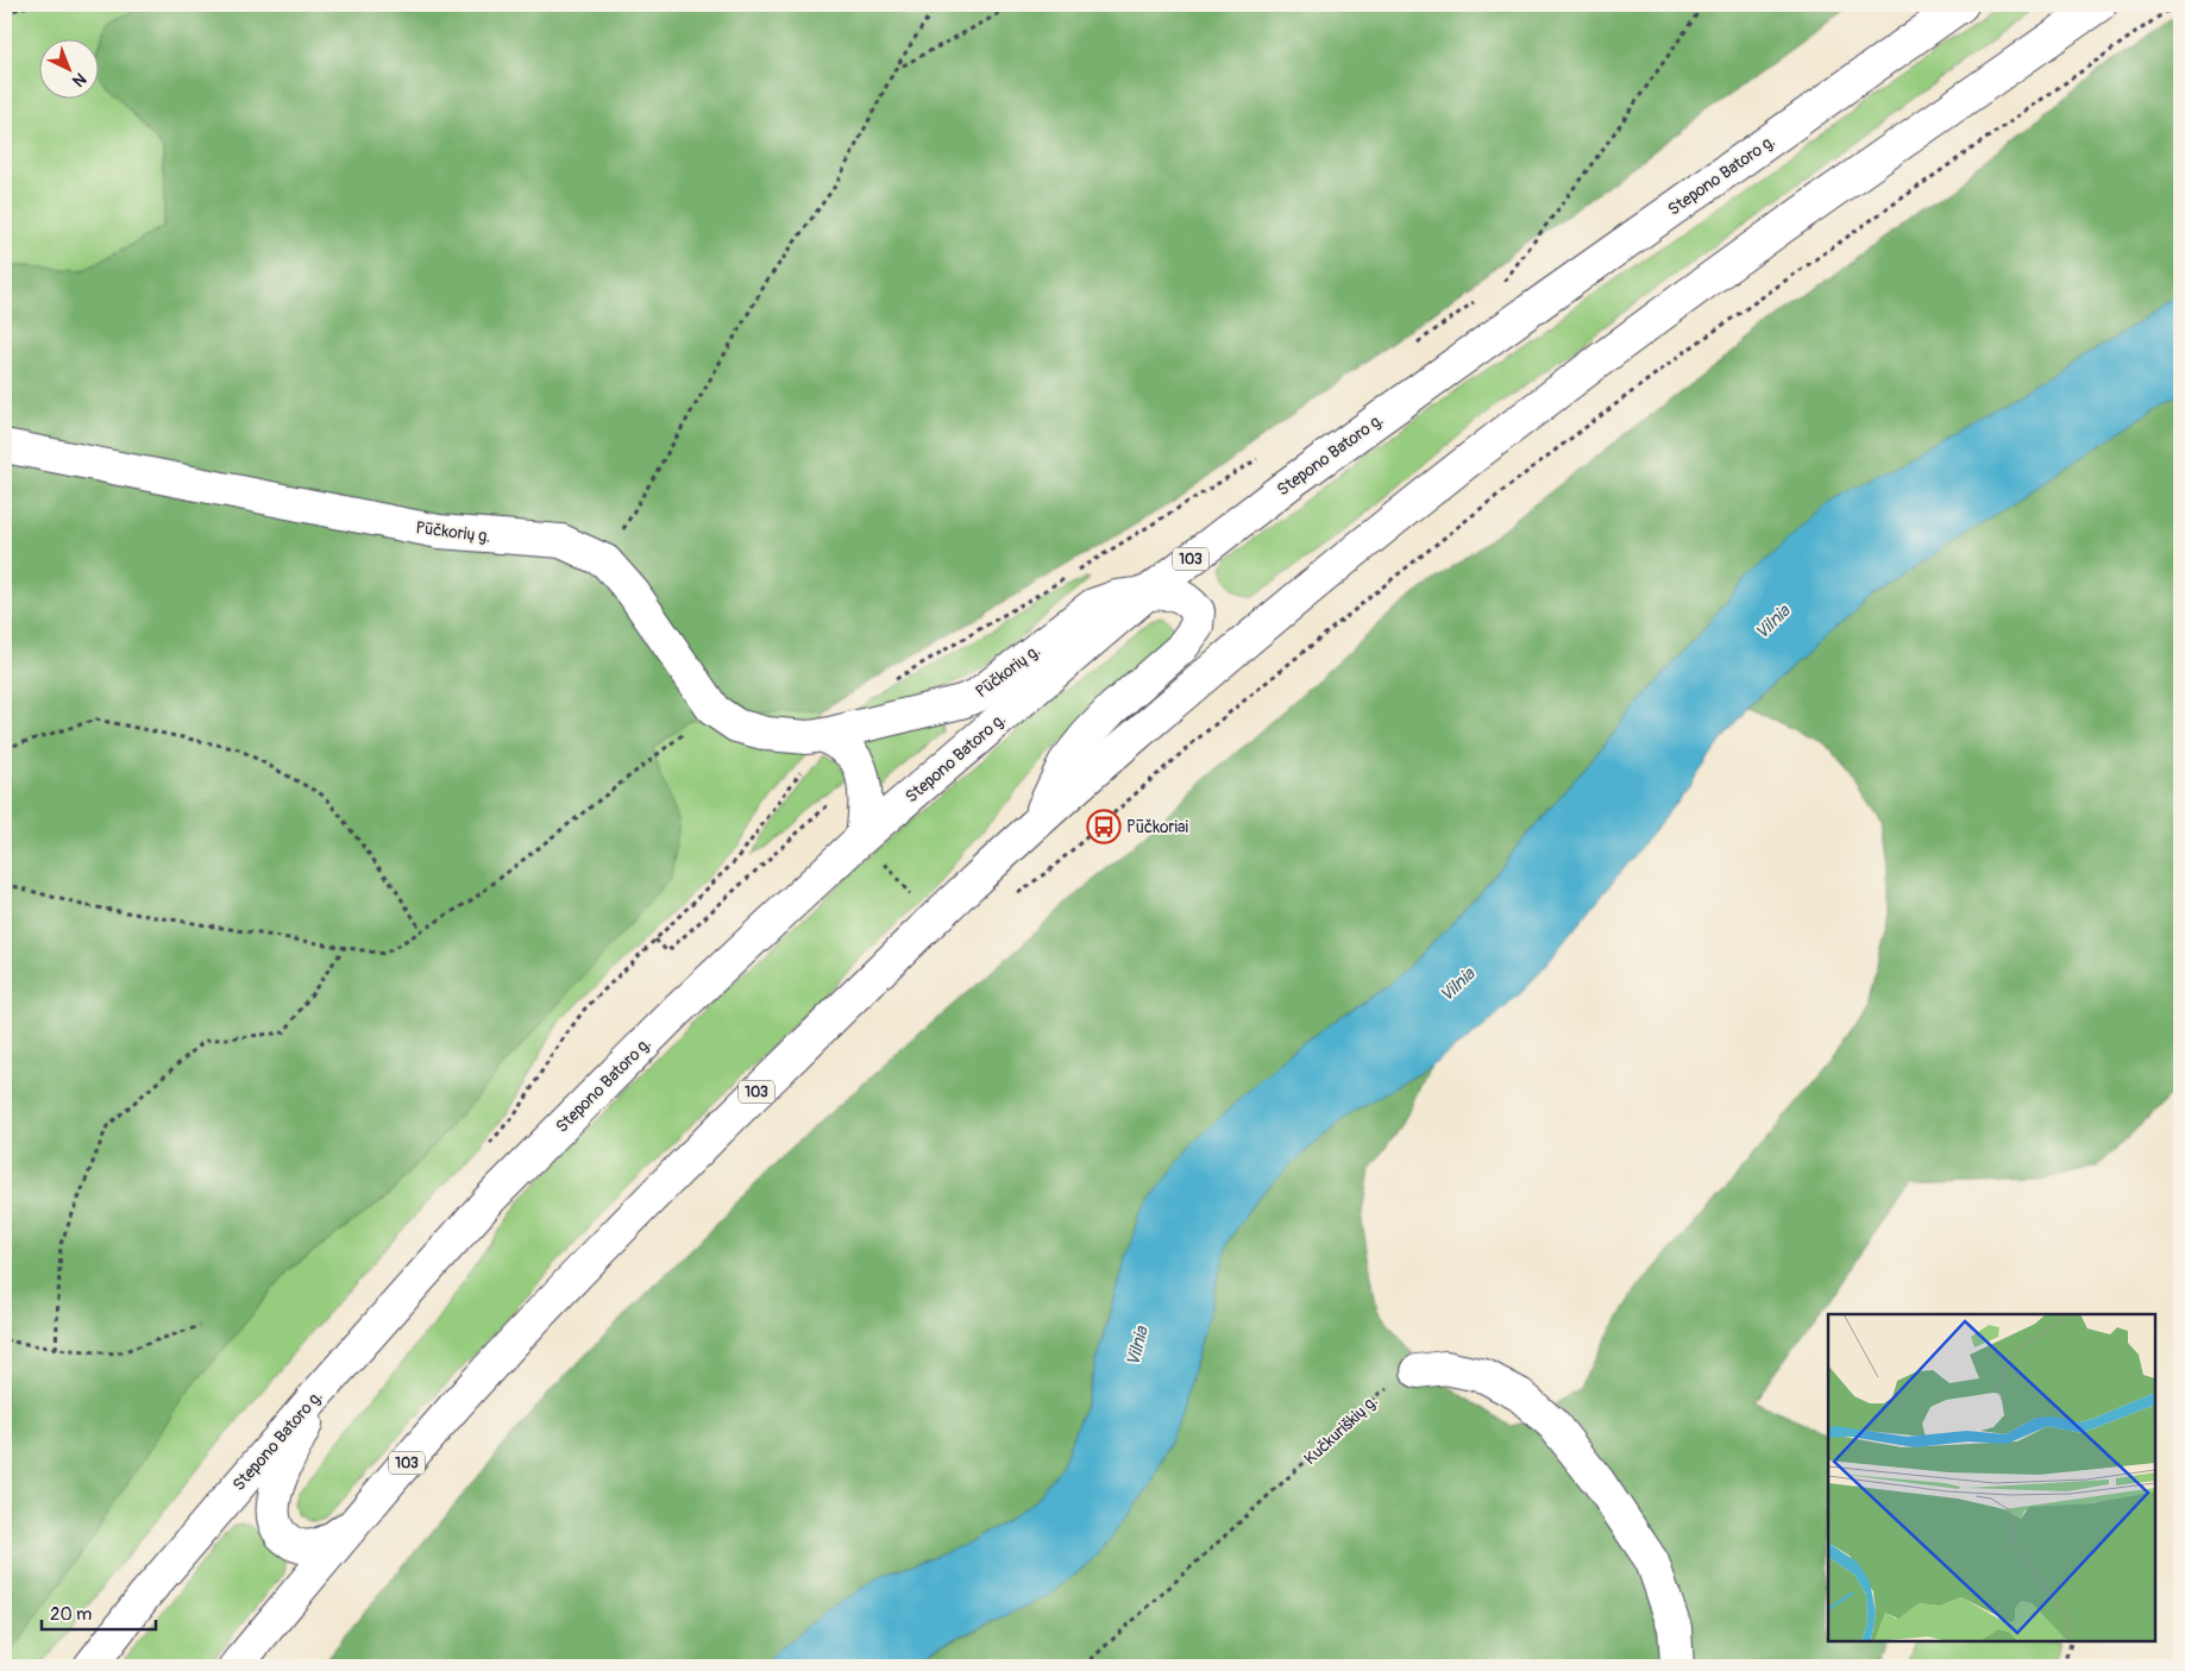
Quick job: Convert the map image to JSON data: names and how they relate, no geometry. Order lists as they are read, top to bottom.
{
  "streets": {
    "main road": ["Stepono Batoro g.", "Pūčkorių g.", "103"],
    "path": ["Kučkuriškių g."]
  },
  "crossings": [
    ["Stepono Batoro g.", "Pūčkorių g."],
    ["Pūčkorių g.", "103"]
  ],
  "water": ["Vilnia"],
  "places": {
    "bus stop": ["Pūčkoriai"]
  },
  "scale_bar": "20 m",
  "north": "bottom right"
}
